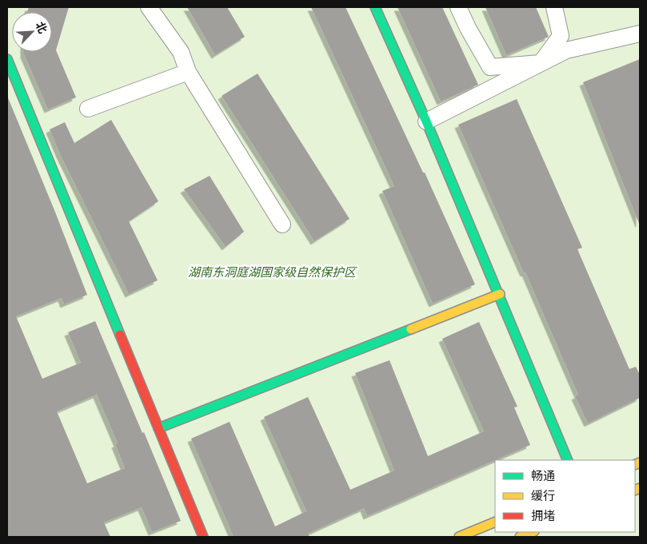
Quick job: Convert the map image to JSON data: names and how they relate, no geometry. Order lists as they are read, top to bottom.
{
  "parks": ["湖南东洞庭湖国家级自然保护区"],
  "legend": ["畅通", "缓行", "拥堵"],
  "north": "top right"
}
